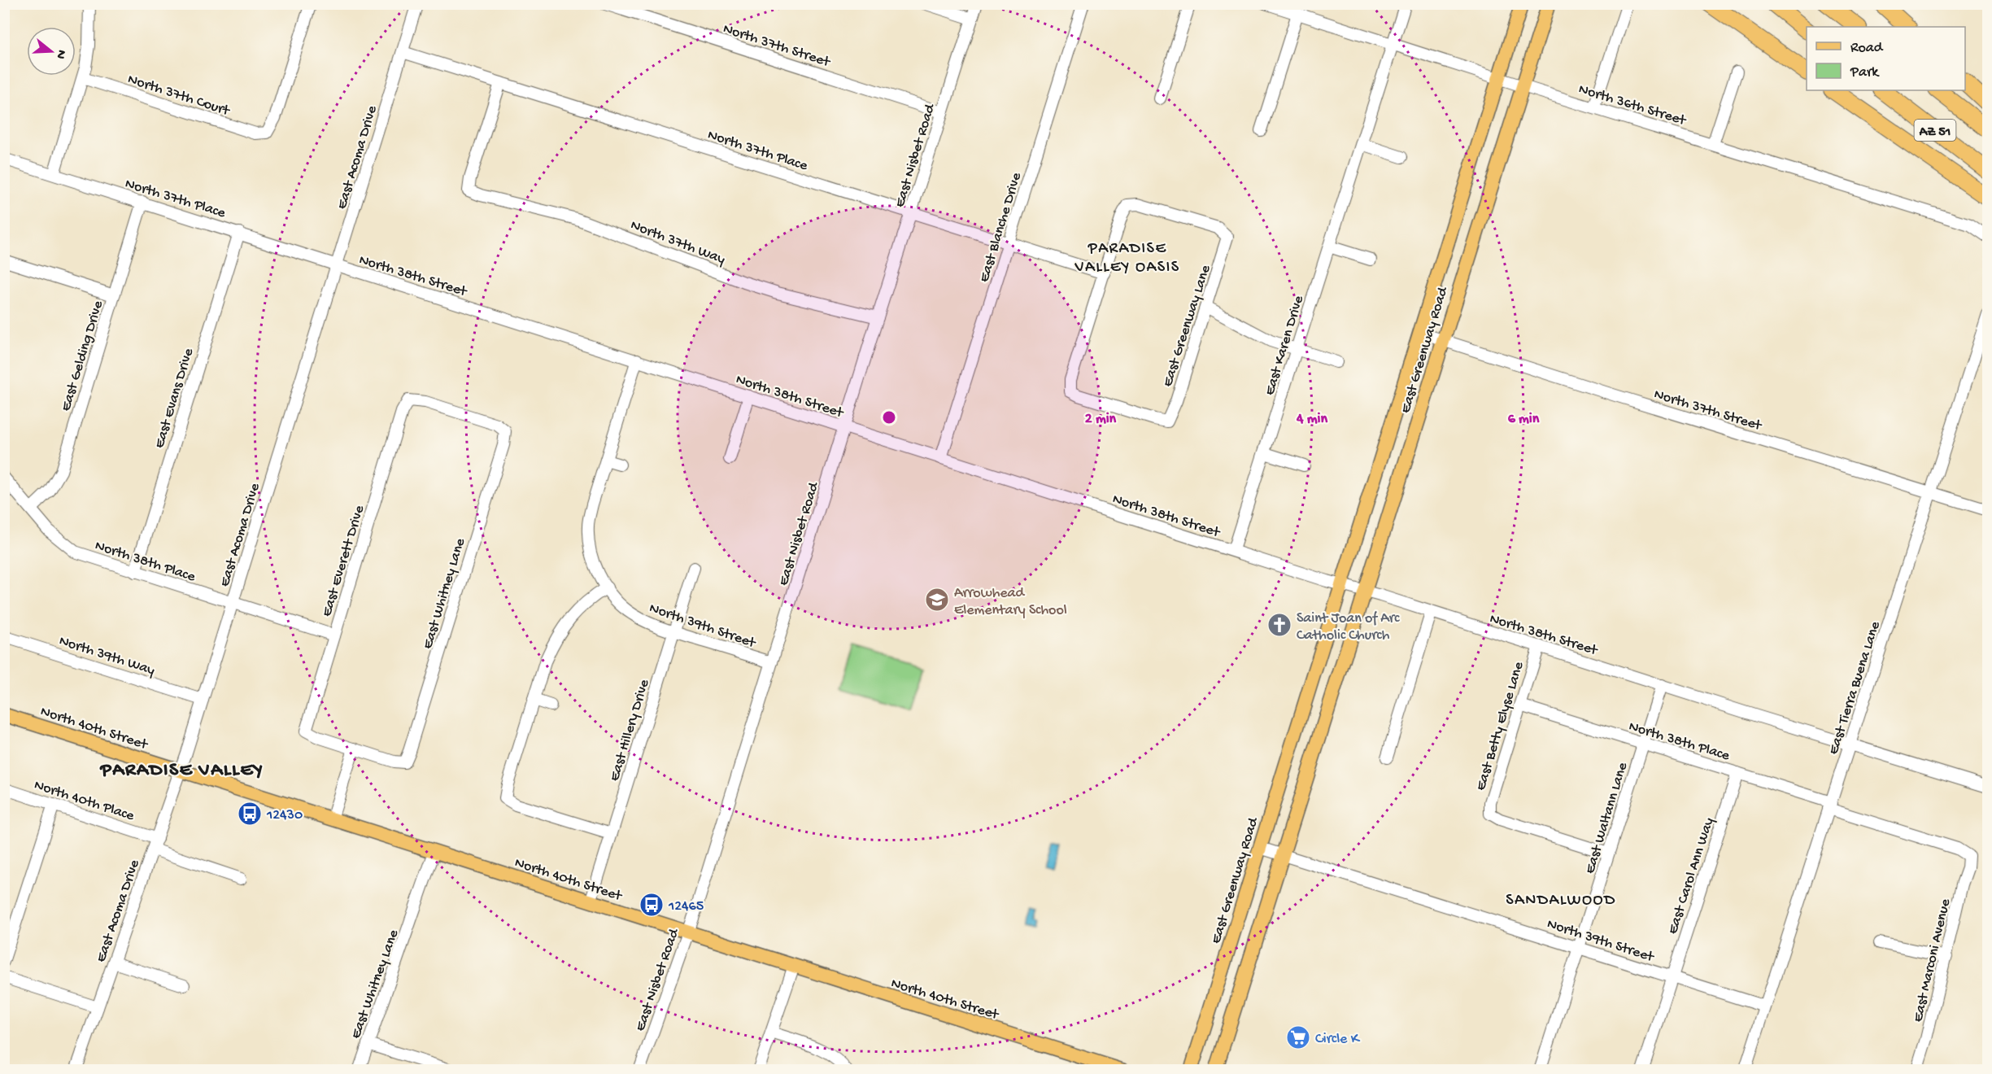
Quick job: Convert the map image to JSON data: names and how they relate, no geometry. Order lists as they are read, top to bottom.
{
  "streets": {
    "highway": ["AZ 51"],
    "main road": ["East Greenway Road", "North 40th Street"],
    "street": [
      "North 37th Street",
      "North 37th Court",
      "North 36th Street",
      "North 37th Place",
      "East Nisbet Road",
      "East Acoma Drive",
      "East Blanche Drive",
      "North 37th Way",
      "North 38th Street",
      "East Greenway Lane",
      "East Karen Drive",
      "East Gelding Drive",
      "East Evans Drive",
      "North 38th Place",
      "East Everett Drive",
      "East Whitney Lane",
      "North 39th Street",
      "North 39th Way",
      "East Tierra Buena Lane",
      "East Betty Elyse Lane",
      "East Hillery Drive",
      "North 40th Place",
      "East Waltann Lane",
      "East Carol Ann Way",
      "East Marconi Avenue"
    ]
  },
  "crossings": [
    ["North 37th Street", "East Nisbet Road"],
    ["North 37th Street", "East Greenway Road"],
    ["North 37th Street", "East Tierra Buena Lane"],
    ["North 36th Street", "East Karen Drive"],
    ["North 36th Street", "East Greenway Road"],
    ["North 37th Place", "East Nisbet Road"],
    ["North 37th Place", "East Acoma Drive"],
    ["North 37th Place", "East Blanche Drive"],
    ["North 37th Place", "North 37th Way"],
    ["North 37th Place", "North 38th Street"],
    ["North 37th Place", "East Greenway Lane"],
    ["North 37th Place", "East Gelding Drive"],
    ["North 37th Place", "East Evans Drive"],
    ["East Nisbet Road", "North 37th Way"],
    ["East Nisbet Road", "North 38th Street"],
    ["East Nisbet Road", "North 39th Street"],
    ["East Nisbet Road", "North 40th Street"],
    ["East Acoma Drive", "North 38th Street"],
    ["East Acoma Drive", "North 38th Place"],
    ["East Acoma Drive", "North 39th Way"],
    ["East Acoma Drive", "North 40th Street"],
    ["East Acoma Drive", "North 40th Place"],
    ["East Blanche Drive", "North 38th Street"],
    ["North 38th Street", "East Karen Drive"],
    ["North 38th Street", "East Greenway Road"],
    ["North 38th Street", "North 39th Street"],
    ["North 38th Street", "East Tierra Buena Lane"],
    ["North 38th Street", "East Betty Elyse Lane"],
    ["North 38th Street", "East Waltann Lane"],
    ["East Greenway Road", "North 39th Street"],
    ["East Gelding Drive", "North 38th Place"],
    ["East Evans Drive", "North 38th Place"],
    ["North 38th Place", "East Everett Drive"],
    ["North 38th Place", "East Tierra Buena Lane"],
    ["North 38th Place", "East Betty Elyse Lane"],
    ["North 38th Place", "East Waltann Lane"],
    ["North 38th Place", "East Carol Ann Way"],
    ["North 38th Place", "East Marconi Avenue"],
    ["East Everett Drive", "East Whitney Lane"],
    ["East Whitney Lane", "North 40th Street"],
    ["North 39th Street", "East Tierra Buena Lane"],
    ["North 39th Street", "East Hillery Drive"],
    ["North 39th Street", "East Waltann Lane"],
    ["North 39th Street", "East Carol Ann Way"],
    ["East Betty Elyse Lane", "East Waltann Lane"],
    ["North 40th Street", "East Hillery Drive"]
  ],
  "districts": ["PARADISE VALLEY OASIS", "PARADISE VALLEY", "SANDALWOOD"],
  "places": {
    "school or university": ["Arrowhead Elementary School"],
    "church": ["Saint Joan of Arc Catholic Church"],
    "bus stop": ["12430", "12465"],
    "supermarket": ["Circle K"]
  },
  "legend": ["Road", "Park"],
  "north": "right",
  "rings": ["2 min", "4 min", "6 min"]
}
